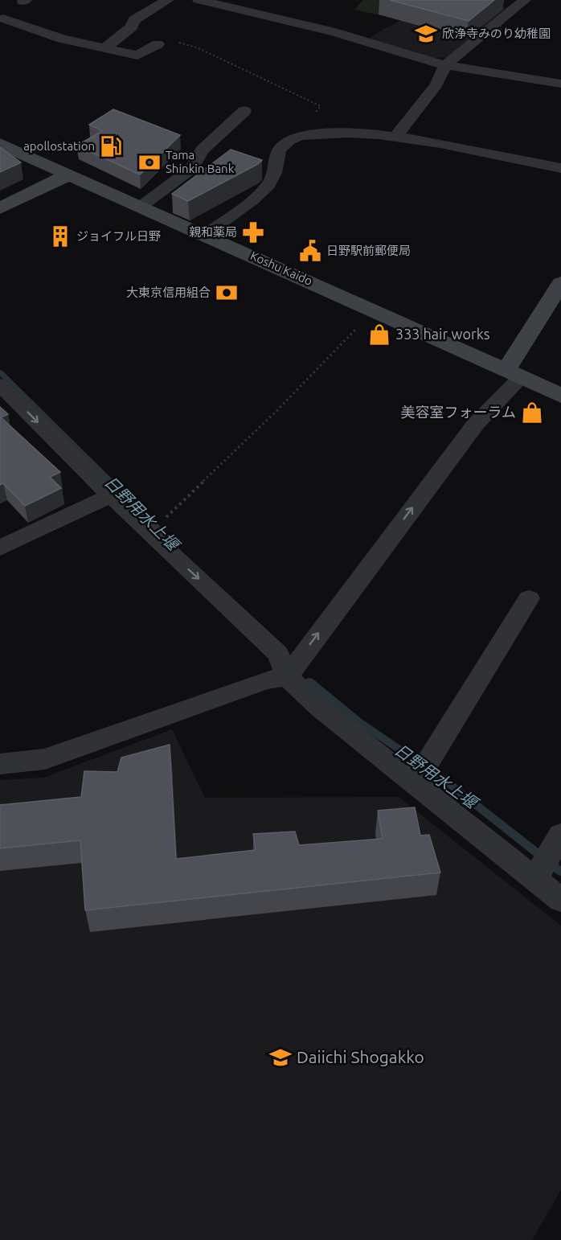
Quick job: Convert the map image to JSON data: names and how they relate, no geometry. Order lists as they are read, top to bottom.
{
  "streets": {
    "main road": ["Koshu Kaido"]
  },
  "water": ["日野用水上堰"],
  "places": {
    "school or university": ["欣浄寺みのり幼稚園", "Daiichi Shogakko"],
    "fuel station": ["apollostation"],
    "bank": ["Tama Shinkin Bank", "大東京信用組合"],
    "pharmacy": ["親和薬局"],
    "building": ["ジョイフル日野"],
    "public building": ["日野駅前郵便局"],
    "shop": ["333 hair works", "美容室フォーラム"]
  }
}
